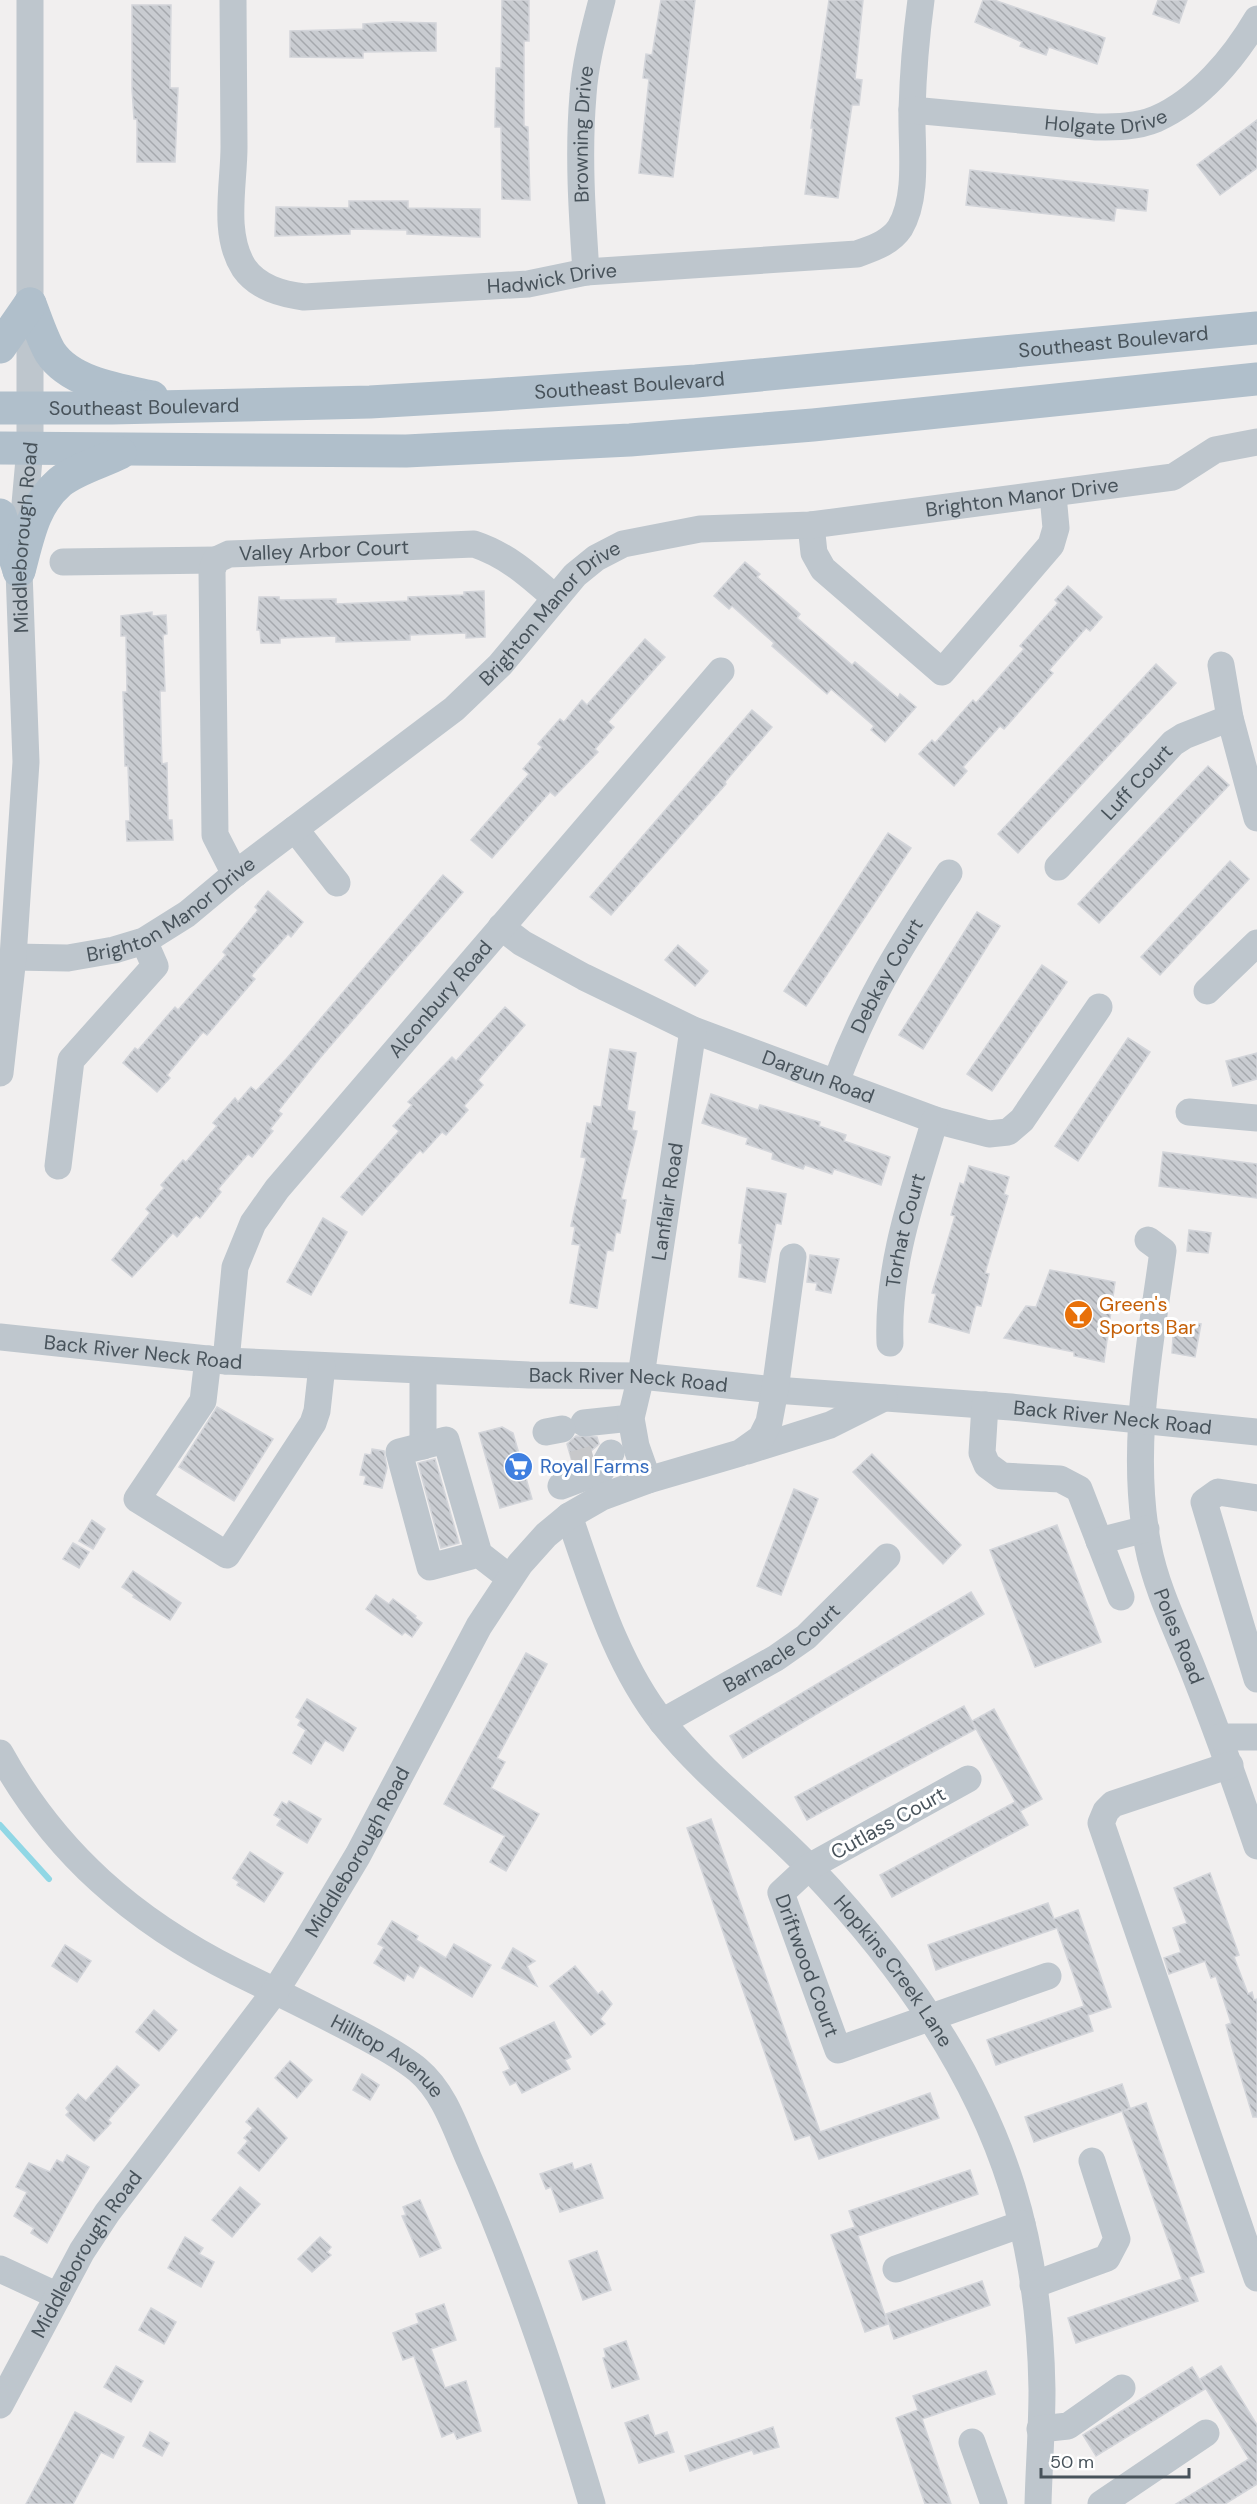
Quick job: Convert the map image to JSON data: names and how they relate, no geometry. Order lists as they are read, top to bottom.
{
  "streets": {
    "main road": ["Southeast Boulevard"],
    "street": [
      "Holgate Drive",
      "Browning Drive",
      "Hadwick Drive",
      "Brighton Manor Drive",
      "Middleborough Road",
      "Valley Arbor Court",
      "Luff Court",
      "Debkay Court",
      "Alconbury Road",
      "Dargun Road",
      "Lanflair Road",
      "Torhat Court",
      "Back River Neck Road",
      "Poles Road",
      "Barnacle Court",
      "Cutlass Court",
      "Driftwood Court",
      "Hopkins Creek Lane",
      "Hilltop Avenue"
    ]
  },
  "crossings": [
    ["Holgate Drive", "Hadwick Drive"],
    ["Browning Drive", "Hadwick Drive"],
    ["Southeast Boulevard", "Middleborough Road"],
    ["Brighton Manor Drive", "Middleborough Road"],
    ["Brighton Manor Drive", "Valley Arbor Court"],
    ["Middleborough Road", "Back River Neck Road"],
    ["Middleborough Road", "Hopkins Creek Lane"],
    ["Middleborough Road", "Hilltop Avenue"],
    ["Debkay Court", "Dargun Road"],
    ["Alconbury Road", "Dargun Road"],
    ["Alconbury Road", "Back River Neck Road"],
    ["Dargun Road", "Lanflair Road"],
    ["Dargun Road", "Torhat Court"],
    ["Lanflair Road", "Back River Neck Road"],
    ["Back River Neck Road", "Poles Road"],
    ["Barnacle Court", "Hopkins Creek Lane"],
    ["Cutlass Court", "Driftwood Court"],
    ["Cutlass Court", "Hopkins Creek Lane"],
    ["Driftwood Court", "Hopkins Creek Lane"]
  ],
  "places": {
    "bar": ["Green's Sports Bar"],
    "supermarket": ["Royal Farms"]
  },
  "scale_bar": "50 m"
}
